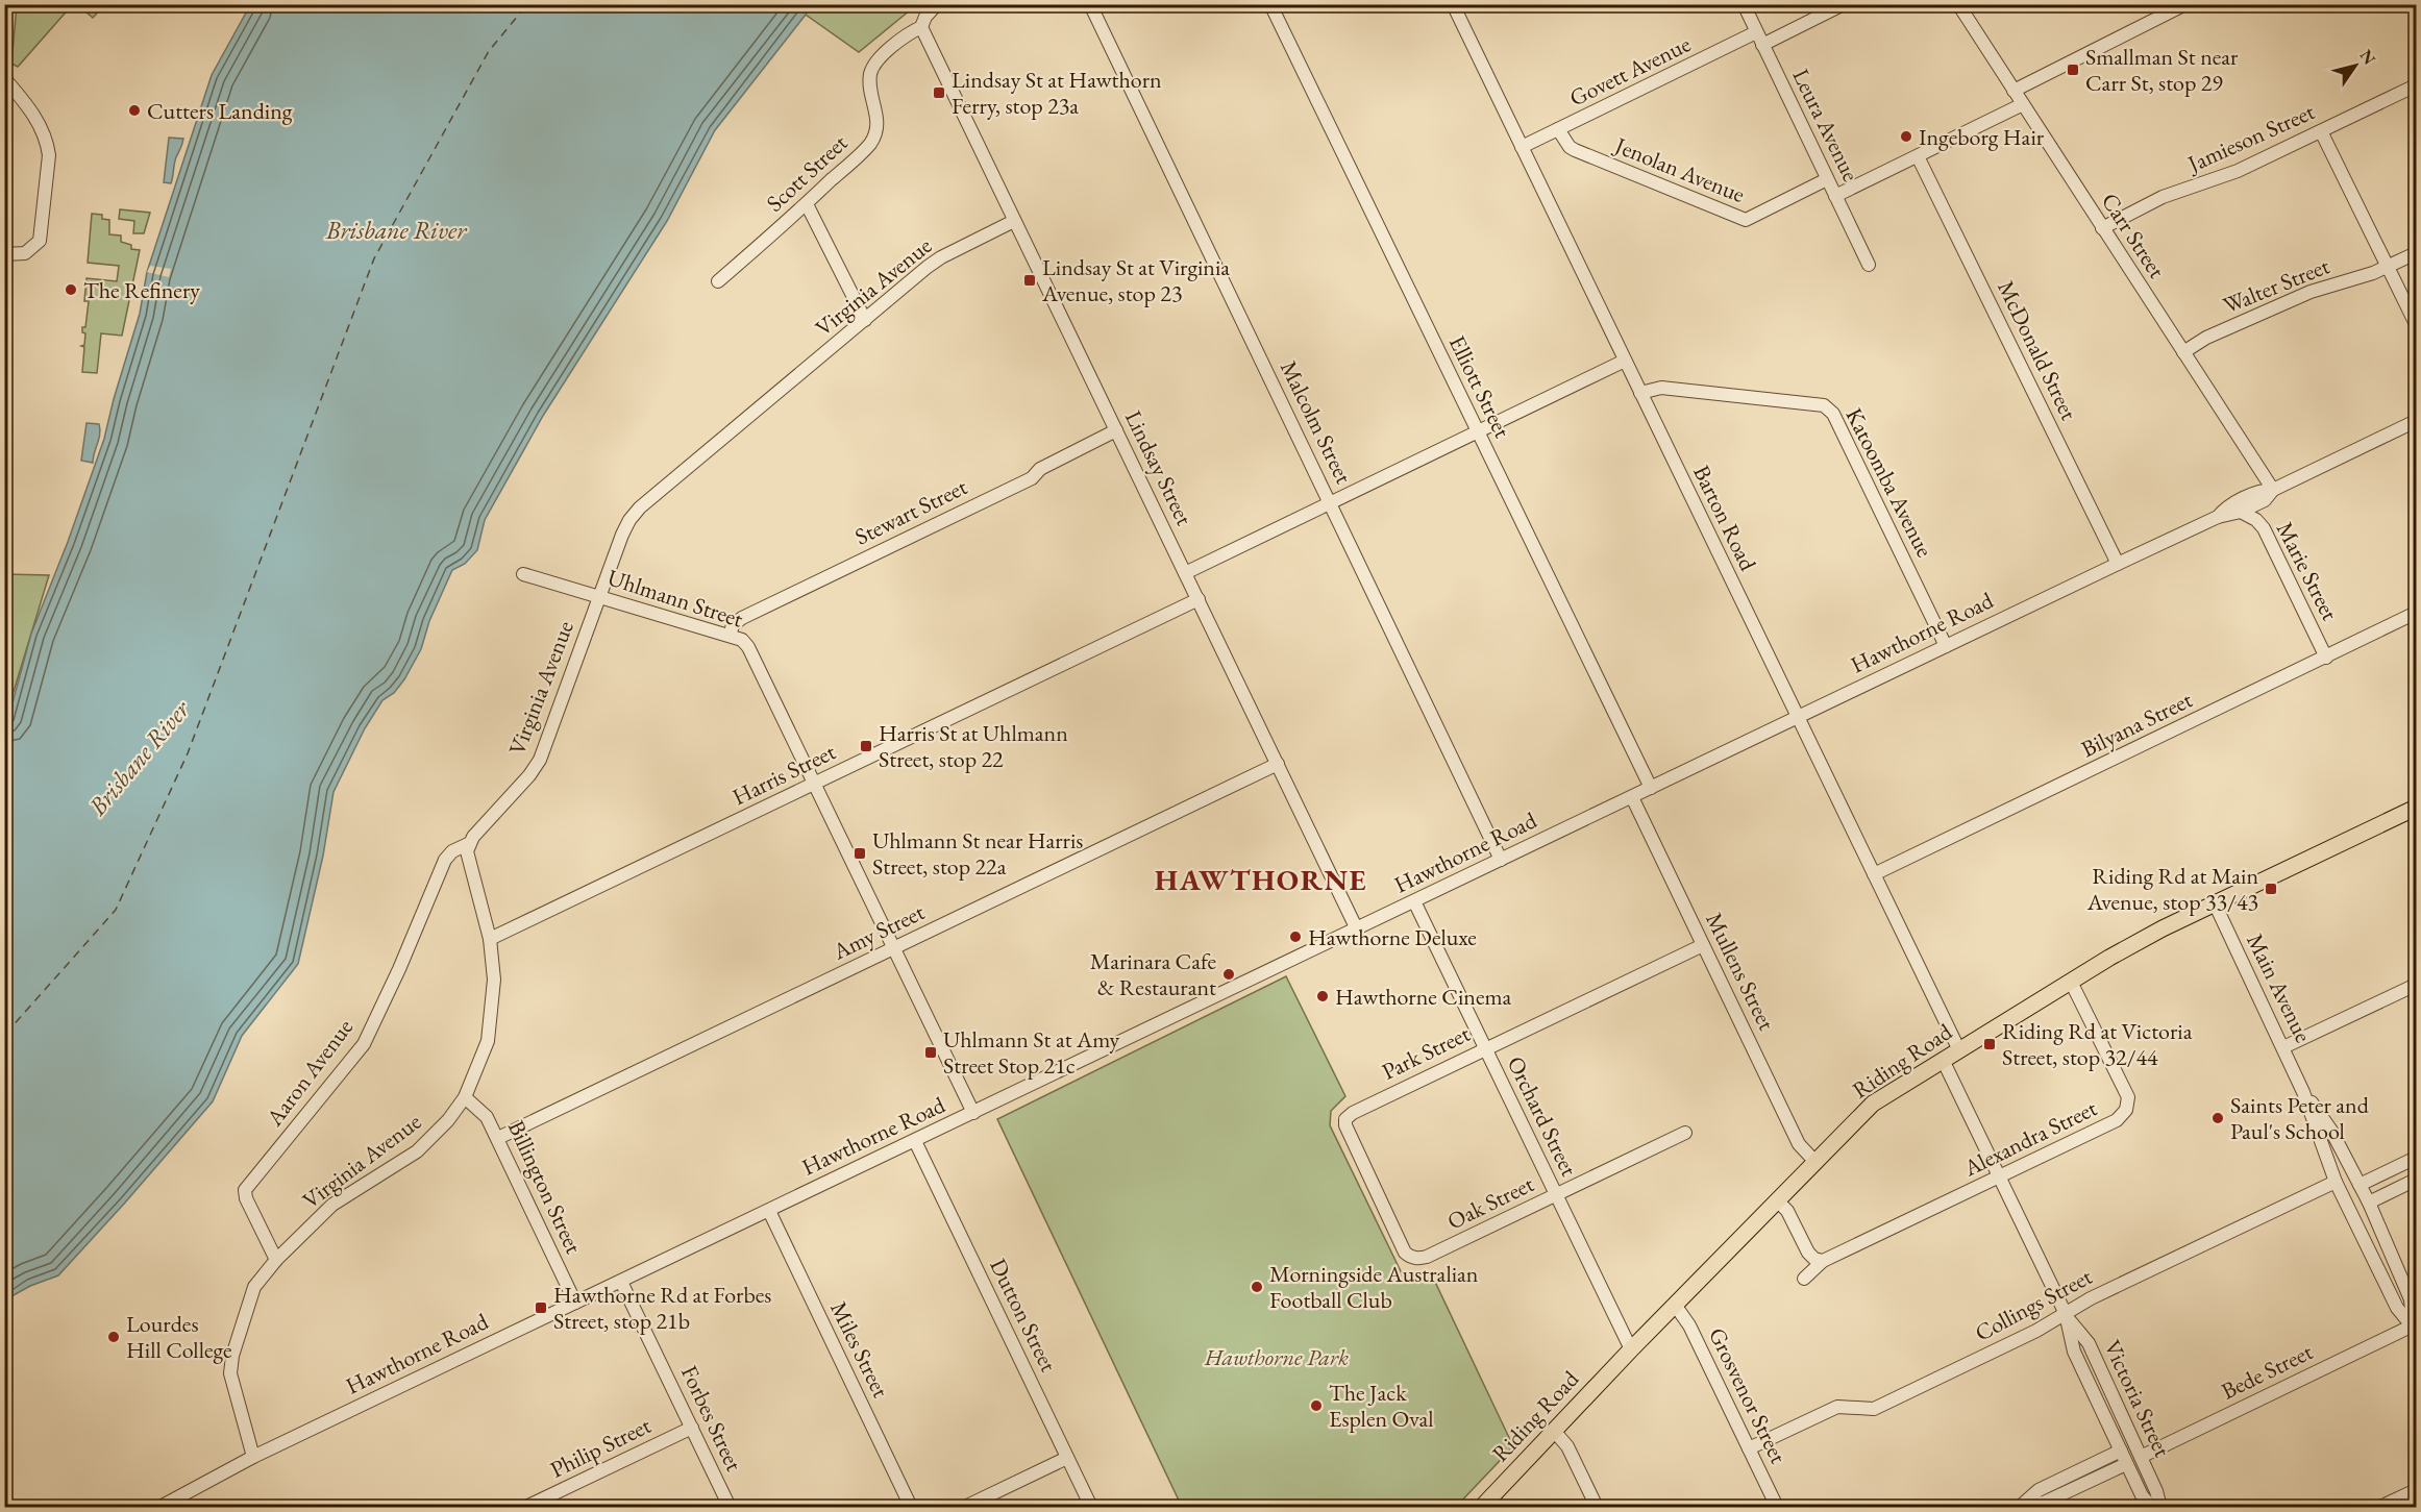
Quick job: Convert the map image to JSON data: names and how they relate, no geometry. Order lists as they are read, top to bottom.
{
  "streets": {
    "main road": ["Riding Road"],
    "street": [
      "Govett Avenue",
      "Leura Avenue",
      "Jamieson Street",
      "Jenolan Avenue",
      "Scott Street",
      "Carr Street",
      "Walter Street",
      "Virginia Avenue",
      "McDonald Street",
      "Elliott Street",
      "Malcolm Street",
      "Lindsay Street",
      "Katoomba Avenue",
      "Stewart Street",
      "Barton Road",
      "Marie Street",
      "Uhlmann Street",
      "Hawthorne Road",
      "Bilyana Street",
      "Harris Street",
      "Amy Street",
      "Mullens Street",
      "Main Avenue",
      "Park Street",
      "Aaron Avenue",
      "Orchard Street",
      "Alexandra Street",
      "Billington Street",
      "Oak Street",
      "Collings Street",
      "Dutton Street",
      "Miles Street",
      "Bede Street",
      "Grosvenor Street",
      "Victoria Street",
      "Forbes Street",
      "Philip Street"
    ]
  },
  "crossings": [
    ["Govett Avenue", "Leura Avenue"],
    ["Govett Avenue", "Jenolan Avenue"],
    ["Govett Avenue", "Barton Road"],
    ["Leura Avenue", "Jenolan Avenue"],
    ["Jamieson Street", "Carr Street"],
    ["Scott Street", "Lindsay Street"],
    ["Carr Street", "Walter Street"],
    ["Carr Street", "Hawthorne Road"],
    ["Virginia Avenue", "Lindsay Street"],
    ["Virginia Avenue", "Uhlmann Street"],
    ["Virginia Avenue", "Hawthorne Road"],
    ["Virginia Avenue", "Harris Street"],
    ["Virginia Avenue", "Aaron Avenue"],
    ["Virginia Avenue", "Billington Street"],
    ["McDonald Street", "Hawthorne Road"],
    ["Elliott Street", "Hawthorne Road"],
    ["Malcolm Street", "Hawthorne Road"],
    ["Lindsay Street", "Stewart Street"],
    ["Lindsay Street", "Hawthorne Road"],
    ["Lindsay Street", "Harris Street"],
    ["Lindsay Street", "Amy Street"],
    ["Katoomba Avenue", "Barton Road"],
    ["Katoomba Avenue", "Hawthorne Road"],
    ["Stewart Street", "Uhlmann Street"],
    ["Barton Road", "Hawthorne Road"],
    ["Barton Road", "Bilyana Street"],
    ["Barton Road", "Riding Road"],
    ["Marie Street", "Hawthorne Road"],
    ["Marie Street", "Bilyana Street"],
    ["Uhlmann Street", "Hawthorne Road"],
    ["Uhlmann Street", "Harris Street"],
    ["Uhlmann Street", "Amy Street"],
    ["Hawthorne Road", "Mullens Street"],
    ["Hawthorne Road", "Orchard Street"],
    ["Hawthorne Road", "Billington Street"],
    ["Hawthorne Road", "Dutton Street"],
    ["Hawthorne Road", "Miles Street"],
    ["Hawthorne Road", "Forbes Street"],
    ["Amy Street", "Billington Street"],
    ["Mullens Street", "Park Street"],
    ["Mullens Street", "Riding Road"],
    ["Main Avenue", "Riding Road"],
    ["Main Avenue", "Collings Street"],
    ["Main Avenue", "Bede Street"],
    ["Park Street", "Orchard Street"],
    ["Park Street", "Oak Street"],
    ["Riding Road", "Orchard Street"],
    ["Riding Road", "Alexandra Street"],
    ["Riding Road", "Grosvenor Street"],
    ["Riding Road", "Victoria Street"],
    ["Orchard Street", "Oak Street"],
    ["Alexandra Street", "Victoria Street"],
    ["Collings Street", "Grosvenor Street"],
    ["Collings Street", "Victoria Street"],
    ["Bede Street", "Victoria Street"],
    ["Forbes Street", "Philip Street"]
  ],
  "districts": ["HAWTHORNE"],
  "water": ["Brisbane River"],
  "parks": ["Hawthorne Park"],
  "places": {
    "transit": [
      "Smallman St near Carr St, stop 29",
      "Lindsay St at Hawthorn Ferry, stop 23a",
      "Lindsay St at Virginia Avenue, stop 23",
      "Harris St at Uhlmann Street, stop 22",
      "Uhlmann St near Harris Street, stop 22a",
      "Riding Rd at Main Avenue, stop 33/43",
      "Riding Rd at Victoria Street, stop 32/44",
      "Uhlmann St at Amy Street Stop 21c",
      "Hawthorne Rd at Forbes Street, stop 21b"
    ],
    "other": [
      "Cutters Landing",
      "Ingeborg Hair",
      "The Refinery",
      "Hawthorne Deluxe",
      "Marinara Cafe & Restaurant",
      "Hawthorne Cinema",
      "Saints Peter and Paul's School",
      "Morningside Australian Football Club",
      "Lourdes Hill College",
      "The Jack Esplen Oval"
    ]
  },
  "north": "top right"
}
